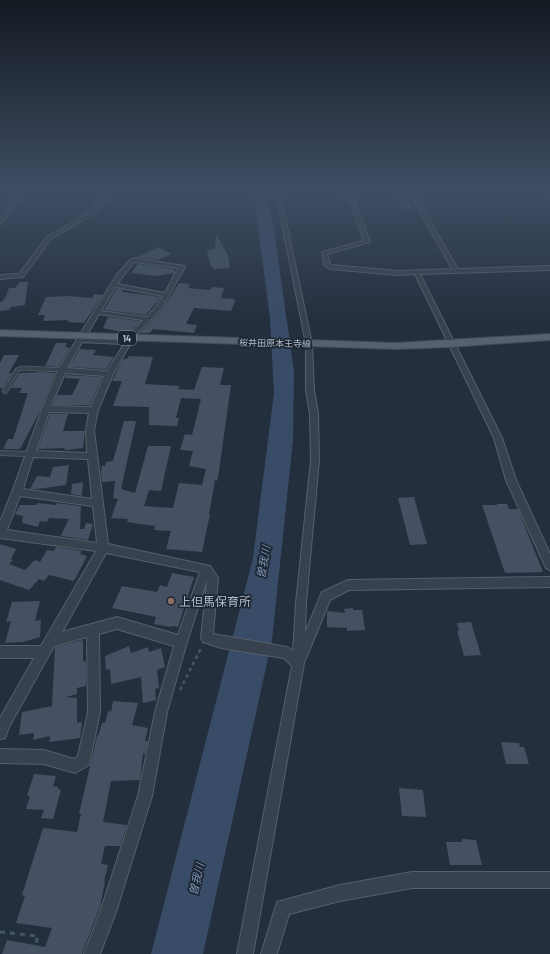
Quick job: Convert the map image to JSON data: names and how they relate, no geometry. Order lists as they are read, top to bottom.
{
  "streets": {
    "main road": ["14", "桜井田原本王寺線"]
  },
  "water": ["曽我川"],
  "places": ["上但馬保育所"]
}
